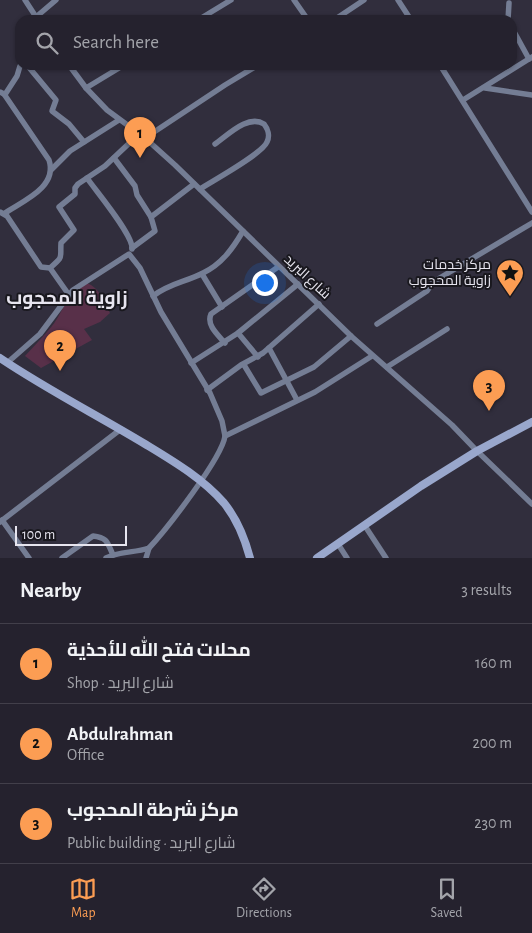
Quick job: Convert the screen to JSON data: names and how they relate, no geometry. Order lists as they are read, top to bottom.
{
  "streets": {
    "street": ["شارع البريد"]
  },
  "districts": ["زاوية المحجوب"],
  "places": {
    "place": ["مركز خدمات زاوية المحجوب"]
  },
  "scale_bar": "100 m",
  "page": {
    "search": "Search here",
    "pins": ["1", "2", "3"],
    "scale": "100 m",
    "heading": ["Nearby", "3 results"],
    "list": [
      {
        "mark": "1",
        "name": "محلات فتح الله للأحذية",
        "note": "Shop · شارع البريد",
        "value": "160 m"
      },
      {
        "mark": "2",
        "name": "Abdulrahman",
        "note": "Office",
        "value": "200 m"
      },
      {
        "mark": "3",
        "name": "مركز شرطة المحجوب",
        "note": "Public building · شارع البريد",
        "value": "230 m"
      }
    ],
    "nav": ["Map", "Directions", "Saved"]
  }
}
